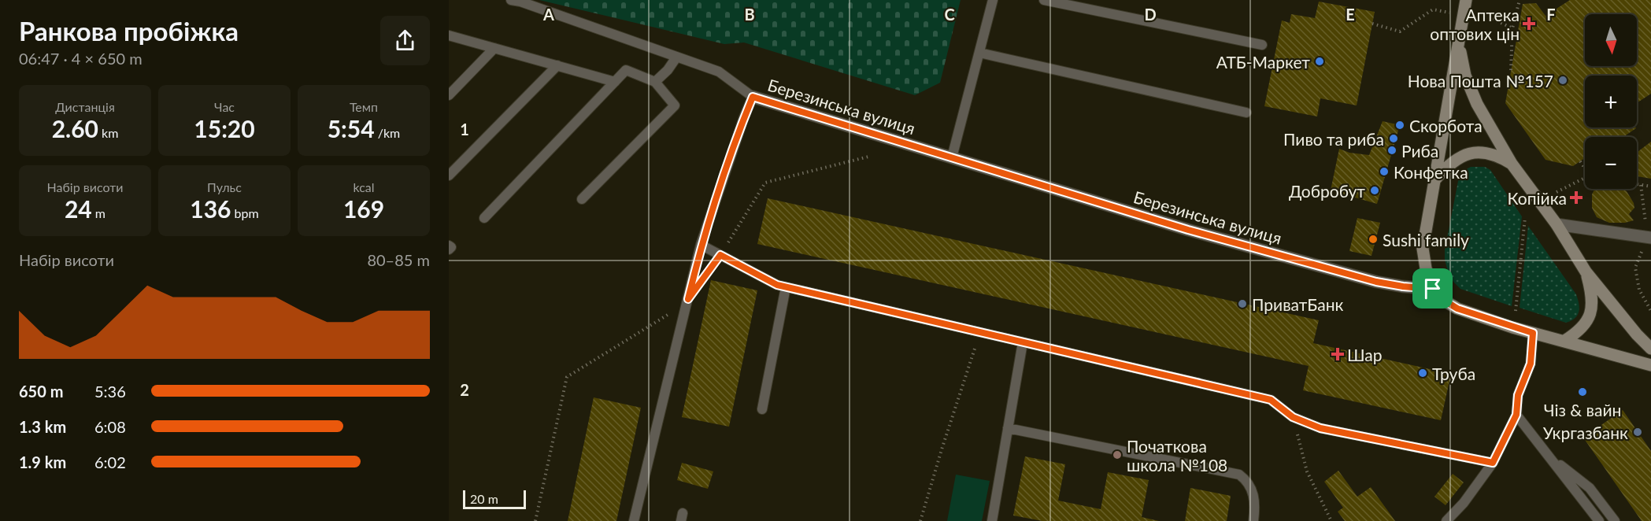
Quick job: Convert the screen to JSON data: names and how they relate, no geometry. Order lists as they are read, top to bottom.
{
  "streets": {
    "street": ["Березинська вулиця"]
  },
  "places": {
    "health": ["Аптека оптових цін", "Копійка", "Шар"],
    "other": [
      "АТБ-Маркет",
      "Нова Пошта №157",
      "Скорбота",
      "Пиво та риба",
      "Риба",
      "Конфетка",
      "Добробут",
      "Sushi family",
      "ПриватБанк",
      "Труба",
      "Чіз & вайн",
      "Укргазбанк",
      "Початкова школа №108"
    ]
  },
  "scale_bar": "20 m",
  "north": "bottom",
  "page": {
    "heading": ["Ранкова пробіжка", "06:47 · 4 × 650 m"],
    "map_buttons": ["+", "−"],
    "stats": [
      ["Дистанція", "2.60 km"],
      ["Час", "15:20"],
      ["Темп", "5:54 /km"],
      ["Набір висоти", "24 m"],
      ["Пульс", "136 bpm"],
      ["kcal", "169"]
    ],
    "chart": ["Набір висоти", "80–85 m"],
    "list": [
      {
        "name": "650 m",
        "note": "5:36"
      },
      {
        "name": "1.3 km",
        "note": "6:08"
      },
      {
        "name": "1.9 km",
        "note": "6:02"
      }
    ],
    "scale": "20 m"
  },
  "grid": {
    "columns": [
      "A",
      "B",
      "C",
      "D",
      "E",
      "F"
    ],
    "rows": ["1", "2"]
  }
}
